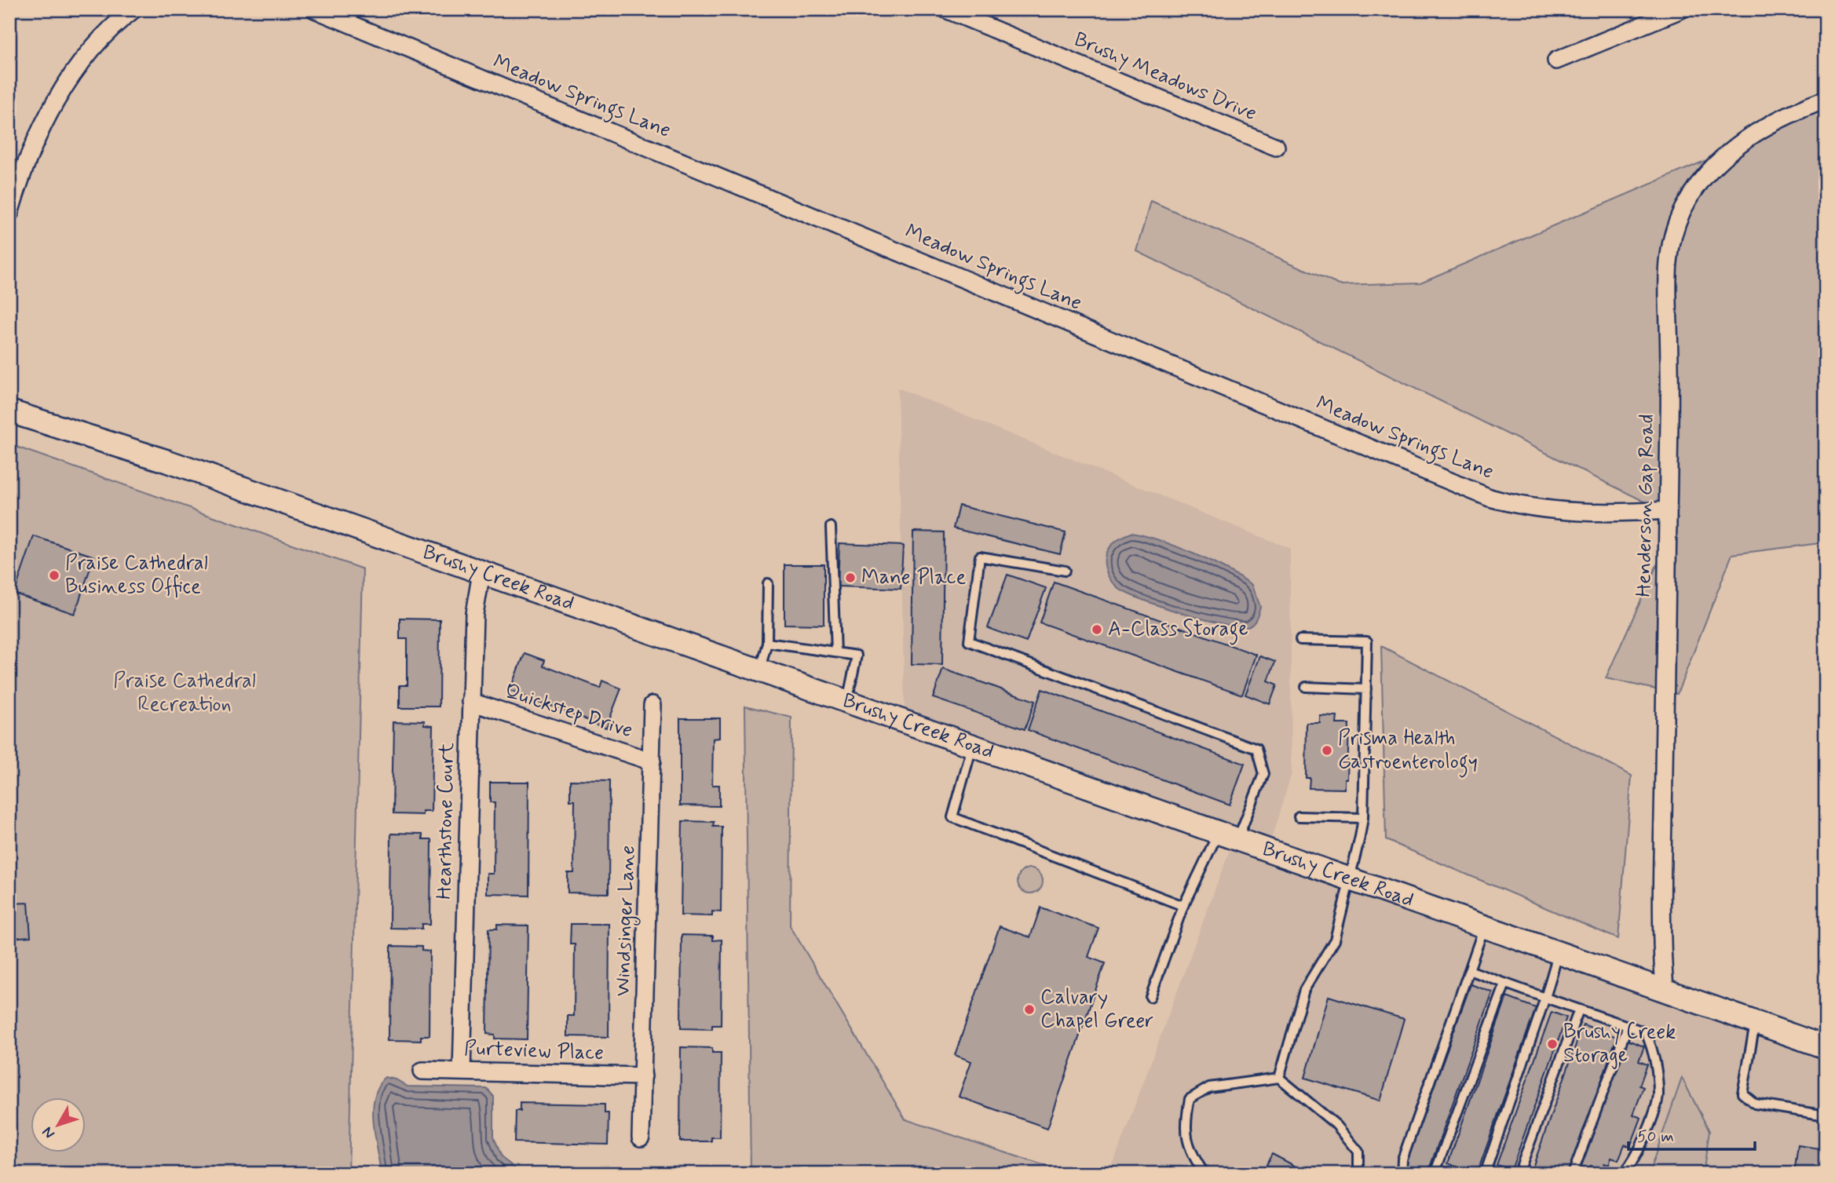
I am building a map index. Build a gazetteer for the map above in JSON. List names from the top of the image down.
{
  "streets": {
    "main road": ["Brushy Creek Road"],
    "street": [
      "Brushy Meadows Drive",
      "Meadow Springs Lane",
      "Henderson Gap Road",
      "Quickstep Drive",
      "Hearthstone Court",
      "Windsinger Lane",
      "Purteview Place"
    ]
  },
  "crossings": [
    ["Meadow Springs Lane", "Henderson Gap Road"],
    ["Henderson Gap Road", "Brushy Creek Road"],
    ["Brushy Creek Road", "Hearthstone Court"],
    ["Quickstep Drive", "Hearthstone Court"],
    ["Quickstep Drive", "Windsinger Lane"],
    ["Hearthstone Court", "Purteview Place"],
    ["Windsinger Lane", "Purteview Place"]
  ],
  "parks": ["Praise Cathedral Recreation"],
  "places": [
    "Praise Cathedral Business Office",
    "Mane Place",
    "A-Class Storage",
    "Prisma Health Gastroenterology",
    "Calvary Chapel Greer",
    "Brushy Creek Storage"
  ],
  "scale_bar": "50 m",
  "north": "bottom left"
}
